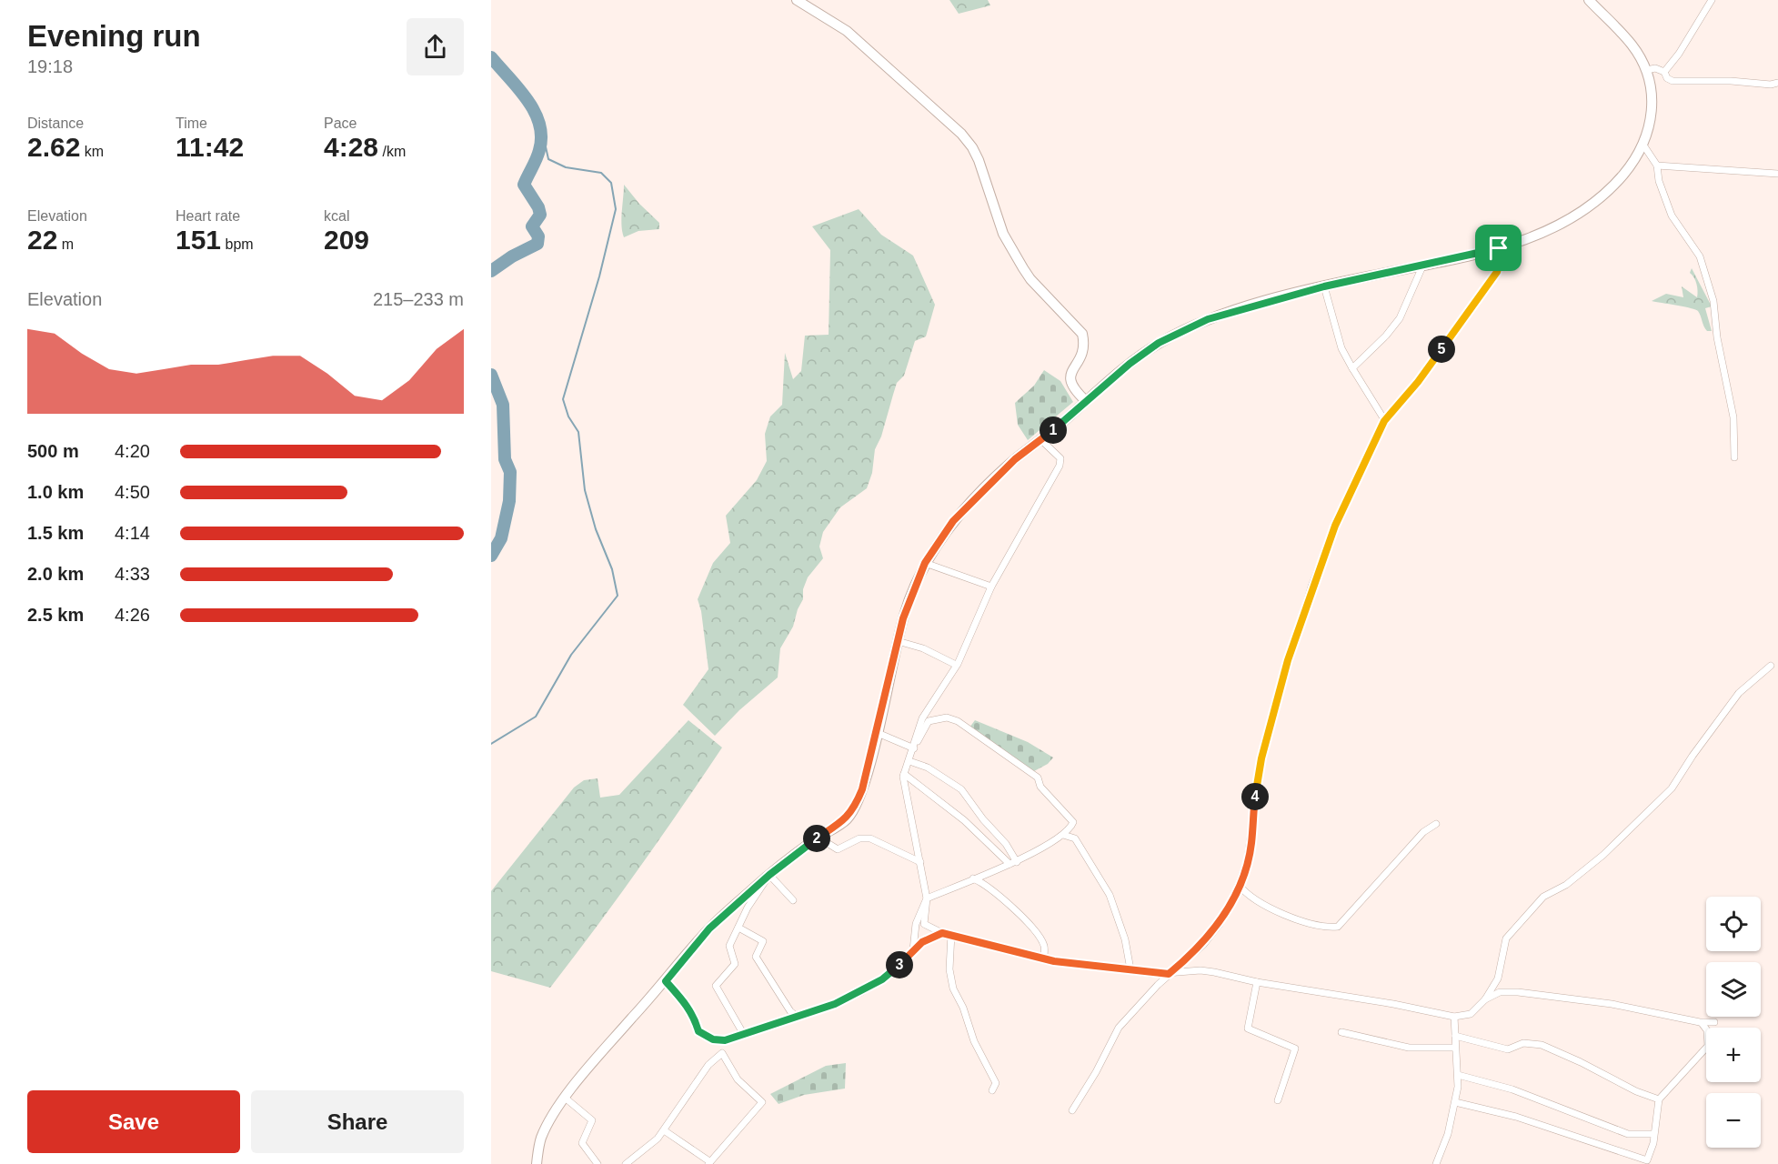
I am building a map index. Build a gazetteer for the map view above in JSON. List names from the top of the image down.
{
  "page": {
    "heading": ["Evening run", "19:18"],
    "stats": [
      ["Distance", "2.62 km"],
      ["Time", "11:42"],
      ["Pace", "4:28 /km"],
      ["Elevation", "22 m"],
      ["Heart rate", "151 bpm"],
      ["kcal", "209"]
    ],
    "chart": ["Elevation", "215–233 m"],
    "pins": [
      "5",
      "1",
      "4",
      "2",
      "3"
    ],
    "list": [
      {
        "name": "500 m",
        "note": "4:20"
      },
      {
        "name": "1.0 km",
        "note": "4:50"
      },
      {
        "name": "1.5 km",
        "note": "4:14"
      },
      {
        "name": "2.0 km",
        "note": "4:33"
      },
      {
        "name": "2.5 km",
        "note": "4:26"
      }
    ],
    "map_buttons": ["+", "−"],
    "buttons": ["Save", "Share"]
  }
}
